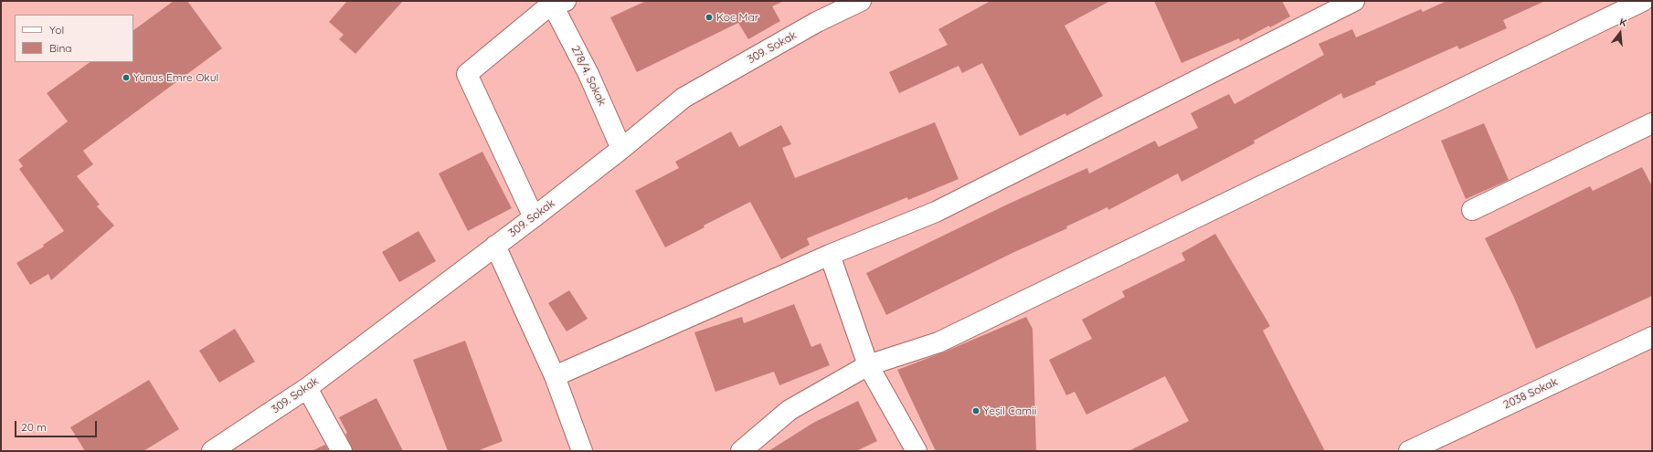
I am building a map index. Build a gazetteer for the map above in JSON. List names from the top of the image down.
{
  "streets": {
    "street": ["309. Sokak", "278/4. Sokak", "2038 Sokak"]
  },
  "crossings": [
    ["309. Sokak", "278/4. Sokak"]
  ],
  "places": ["Koc Mar", "Yunus Emre Okul", "Yeşil Camii"],
  "legend": ["Yol", "Bina"],
  "scale_bar": "20 m",
  "north": "top"
}
